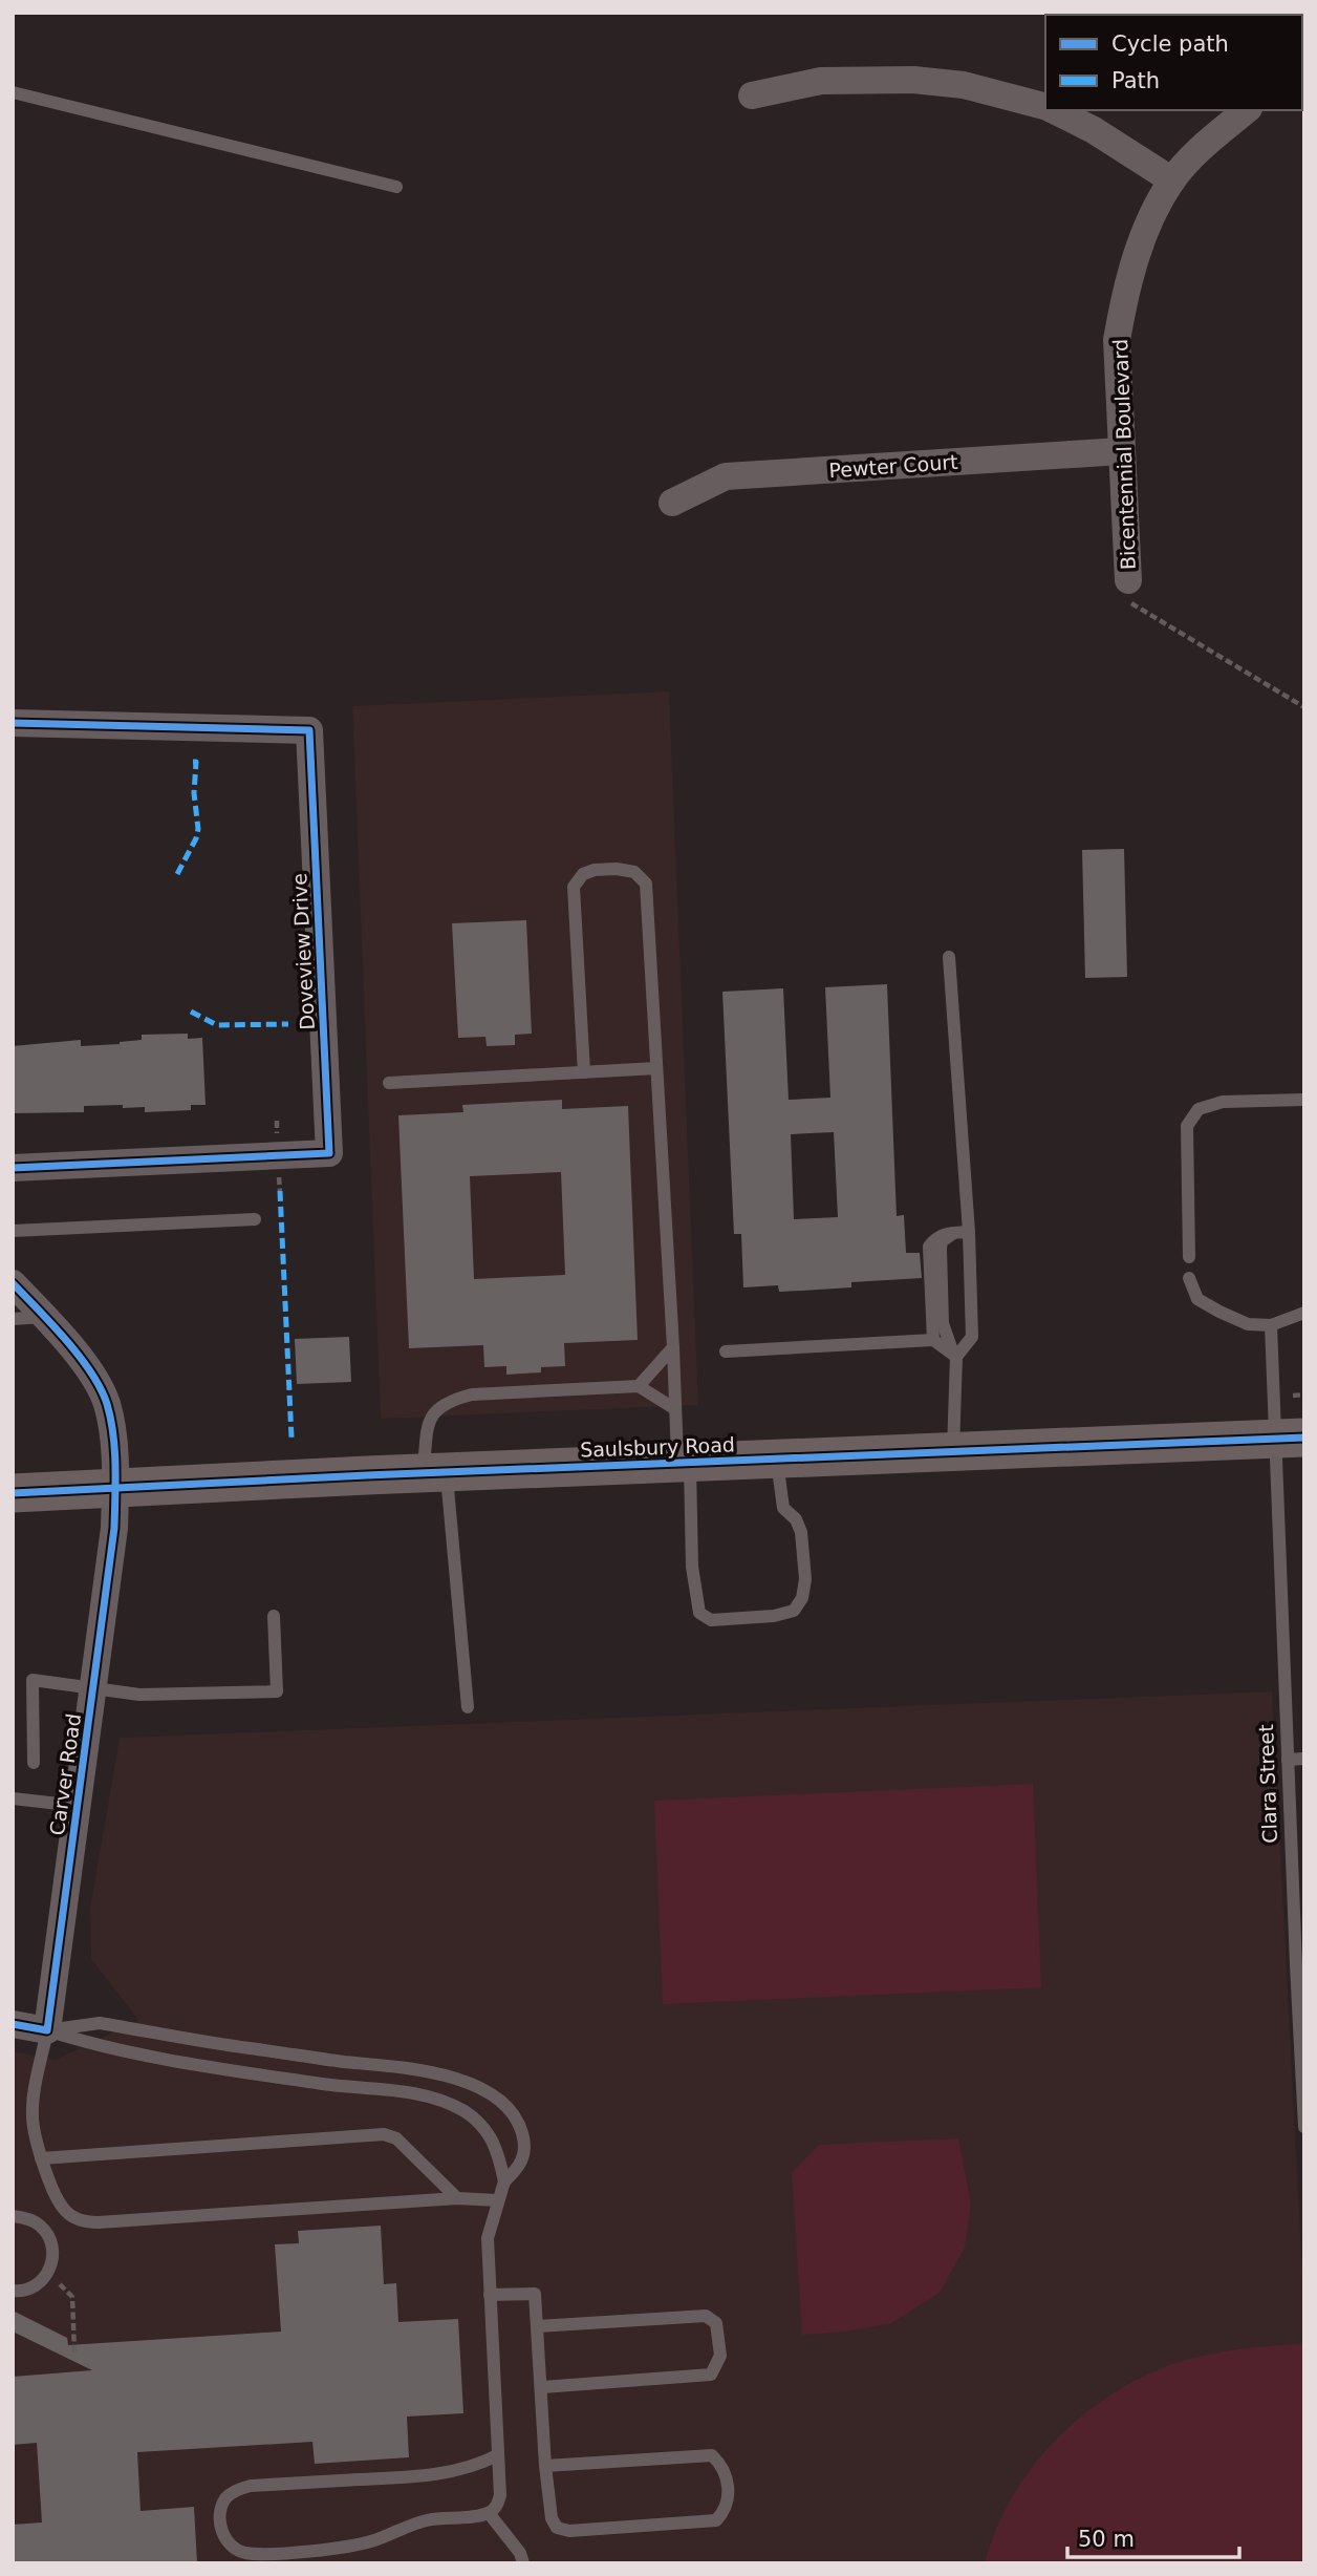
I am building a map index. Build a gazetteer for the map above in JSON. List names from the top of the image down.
{
  "streets": {
    "main road": ["Saulsbury Road"],
    "street": [
      "Bicentennial Boulevard",
      "Pewter Court",
      "Doveview Drive",
      "Carver Road"
    ],
    "lane": ["Clara Street"]
  },
  "crossings": [
    ["Bicentennial Boulevard", "Pewter Court"],
    ["Saulsbury Road", "Carver Road"],
    ["Saulsbury Road", "Clara Street"]
  ],
  "legend": ["Cycle path", "Path"],
  "scale_bar": "50 m"
}
